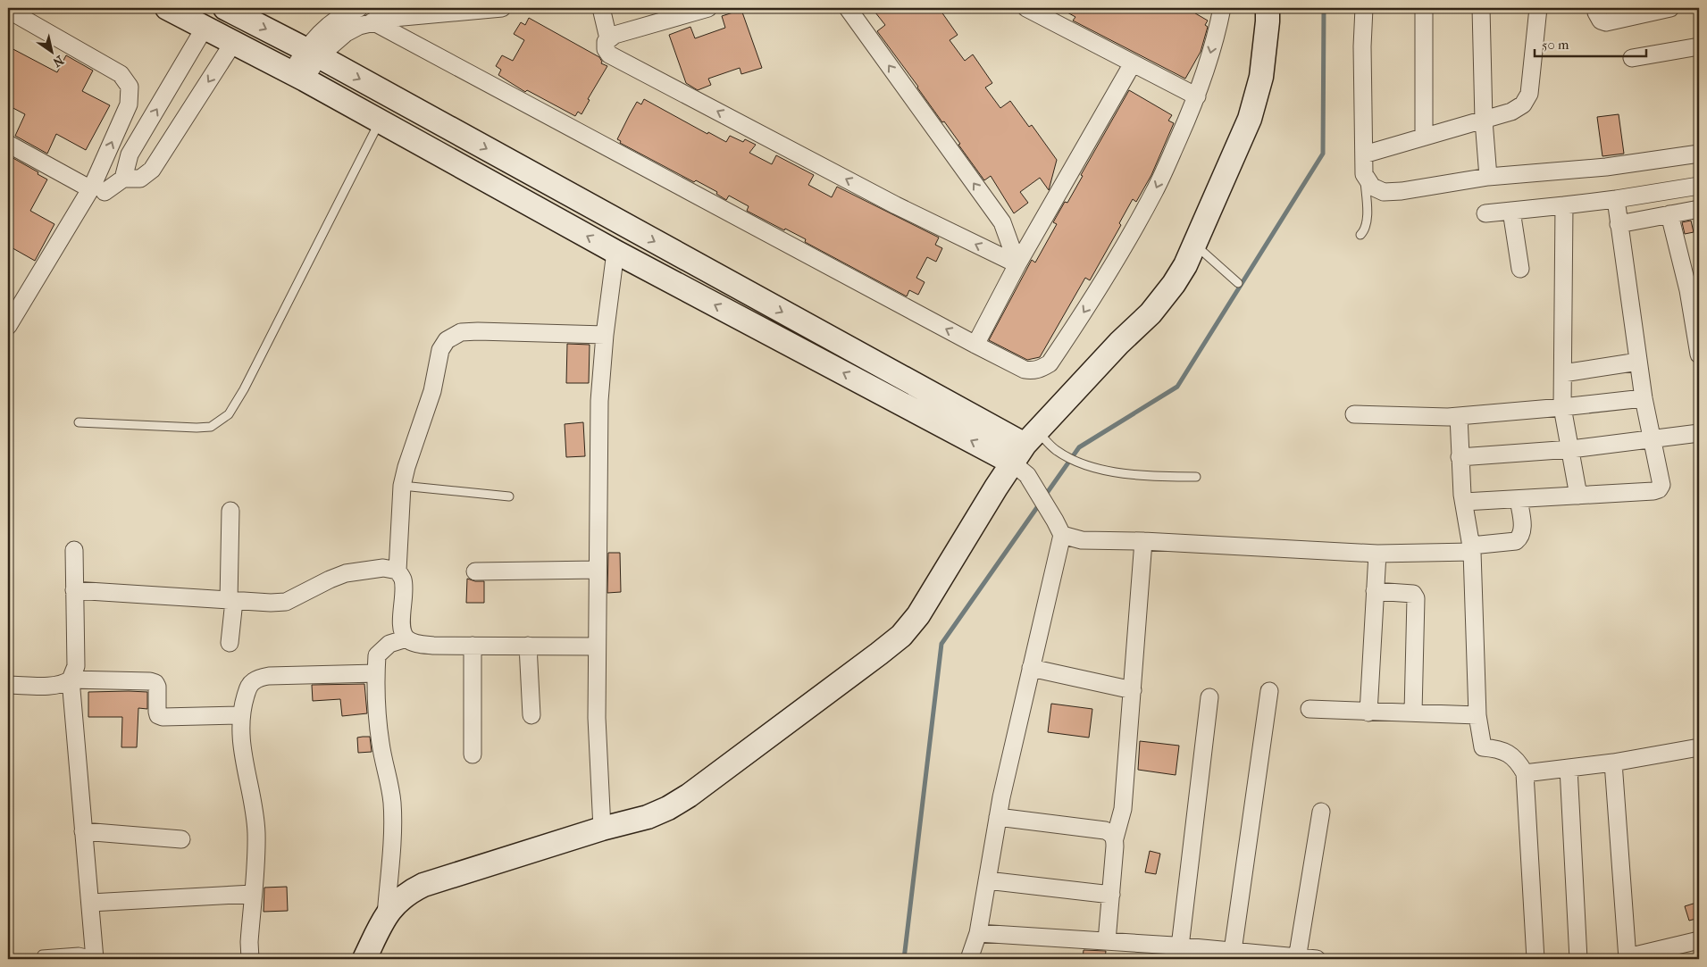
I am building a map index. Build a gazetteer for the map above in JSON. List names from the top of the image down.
{
  "scale_bar": "50 m",
  "north": "bottom right"
}
